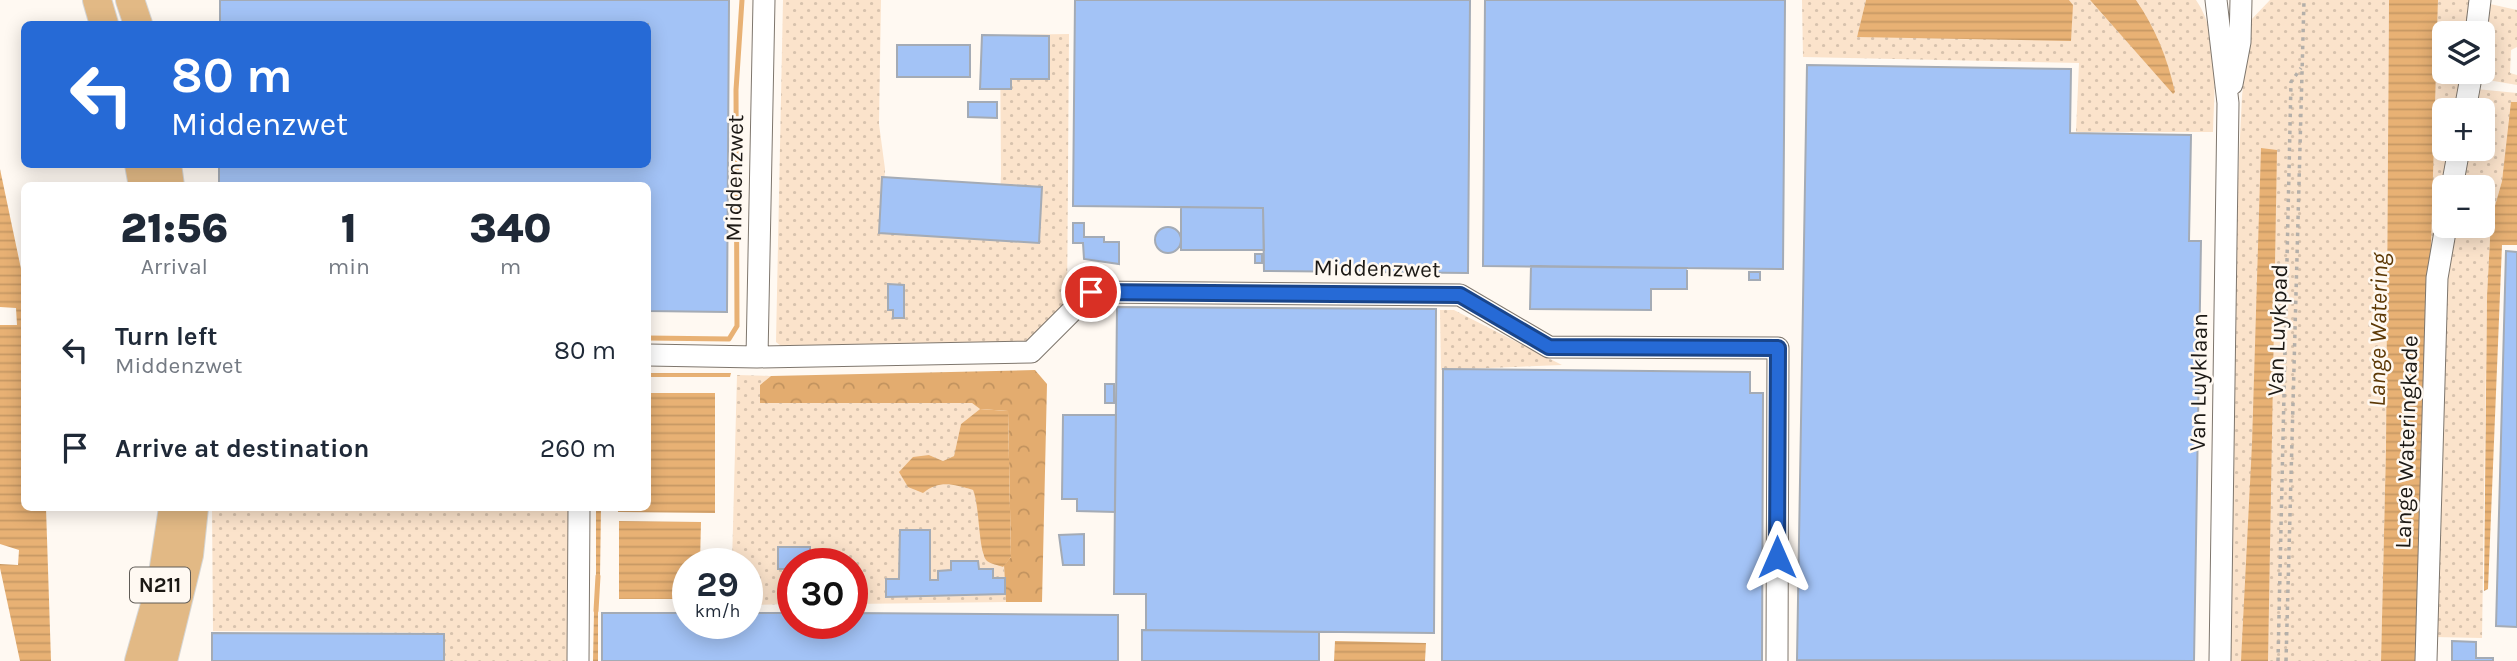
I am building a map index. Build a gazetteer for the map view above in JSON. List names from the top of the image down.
{
  "streets": {
    "main road": ["N211"],
    "street": ["Middenzwet", "Van Luyklaan", "Lange Wateringkade"],
    "path": ["Van Luykpad"]
  },
  "water": ["Lange Watering"],
  "page": {
    "map_buttons": ["+", "−"],
    "turn": ["80 m", "Middenzwet"],
    "eta": [
      "21:56",
      "Arrival",
      "1",
      "min",
      "340",
      "m"
    ],
    "list": [
      {
        "name": "Turn left",
        "note": "Middenzwet",
        "value": "80 m"
      },
      {
        "name": "Arrive at destination",
        "value": "260 m"
      }
    ],
    "speed": "29 km/h",
    "limit": "30"
  }
}
